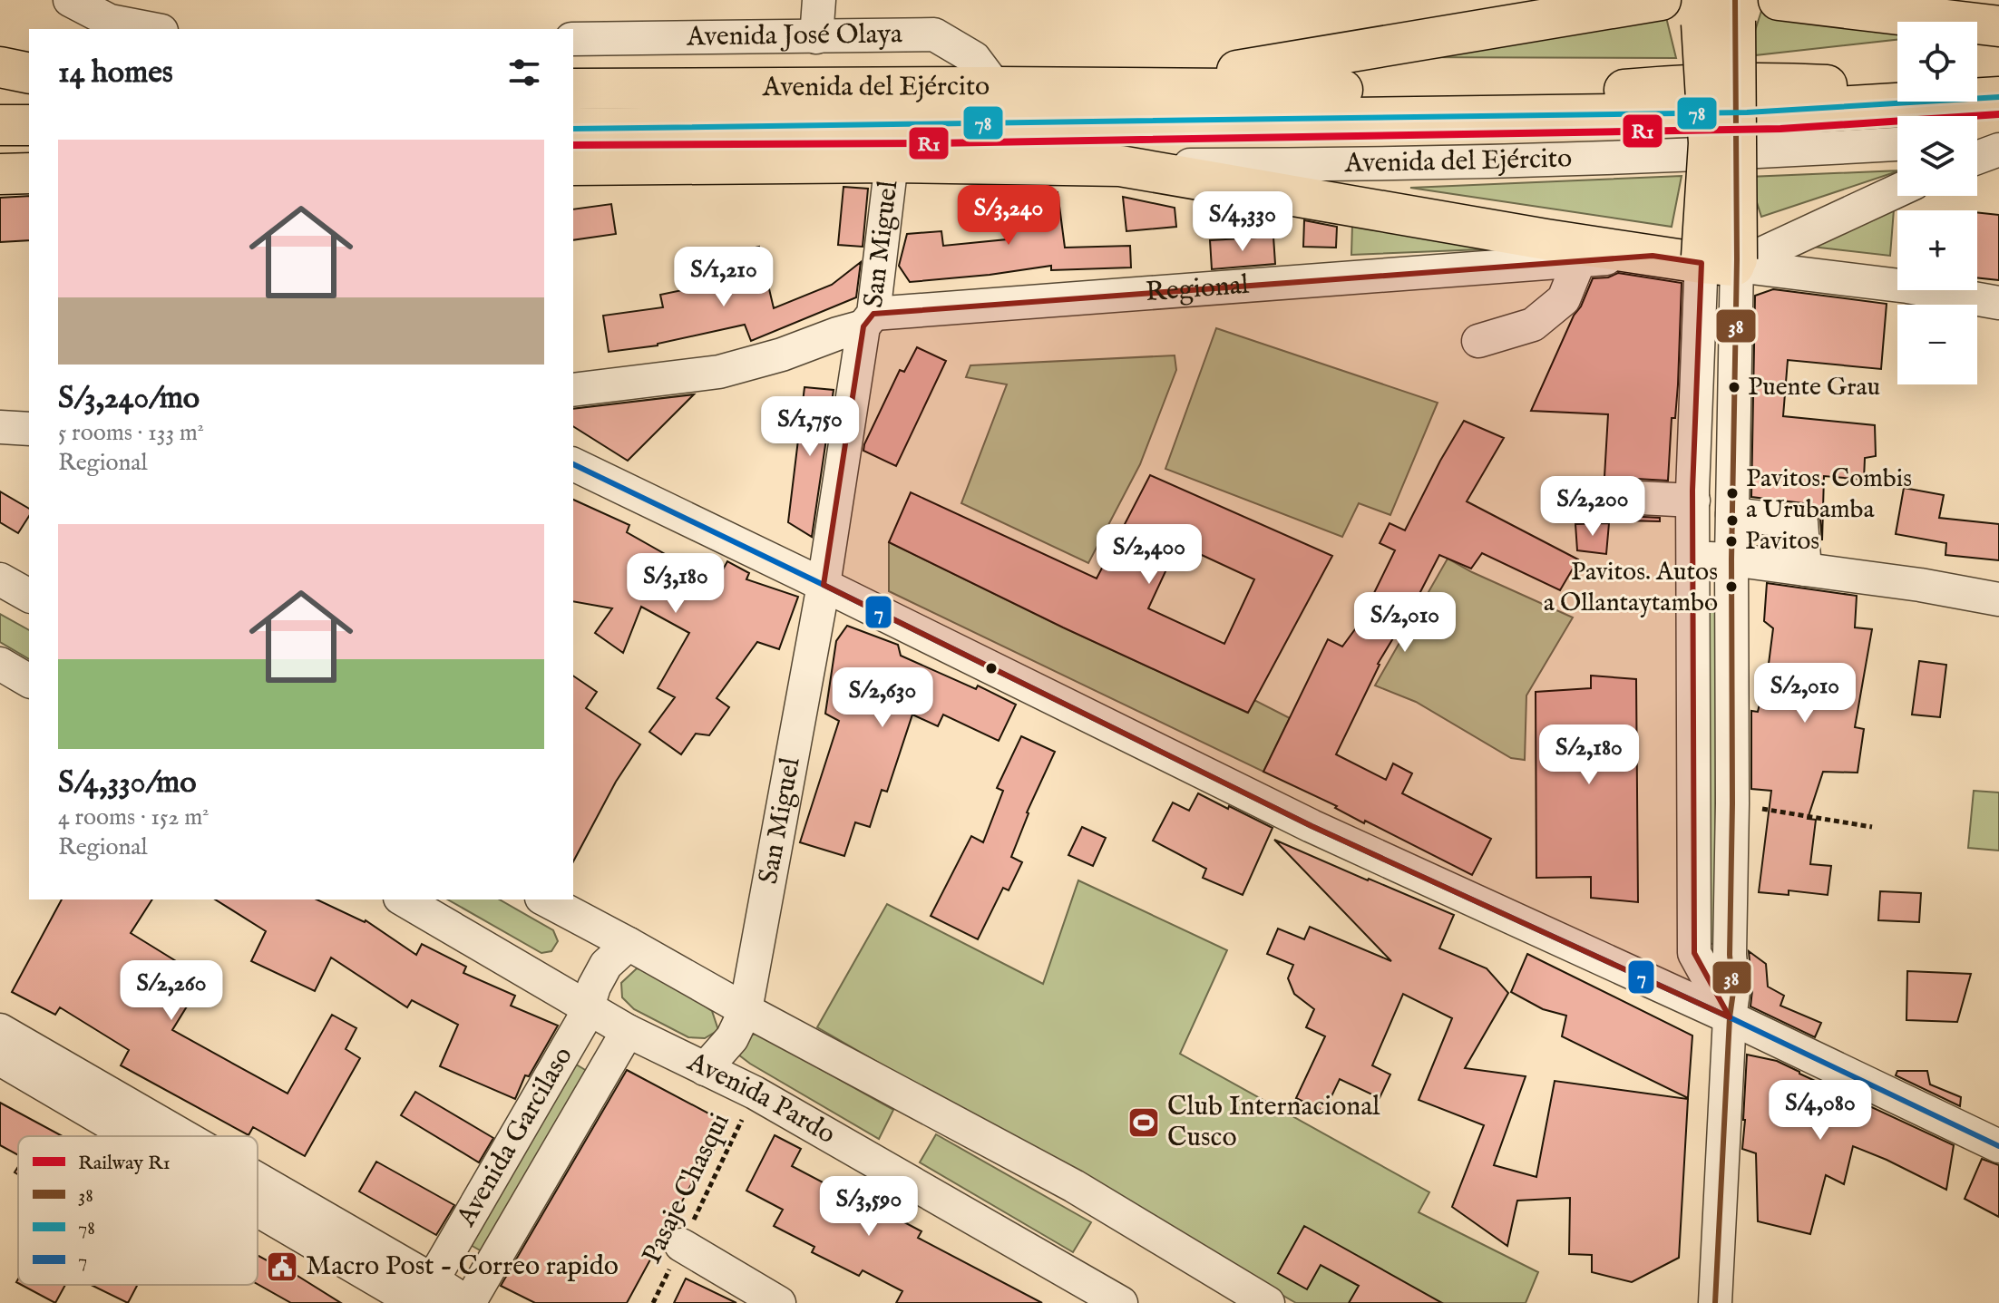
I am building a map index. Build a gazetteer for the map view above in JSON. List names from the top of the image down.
{
  "streets": {
    "main road": ["Avenida del Ejército"],
    "street": [
      "Avenida José Olaya",
      "San Miguel",
      "Regional",
      "Avenida Pardo",
      "Avenida Garcilaso"
    ],
    "path": ["Pasaje Chasqui"]
  },
  "crossings": [
    ["Avenida José Olaya", "Avenida del Ejército"],
    ["Avenida del Ejército", "San Miguel"],
    ["San Miguel", "Regional"],
    ["San Miguel", "Avenida Pardo"],
    ["Avenida Pardo", "Avenida Garcilaso"],
    ["Avenida Pardo", "Pasaje Chasqui"]
  ],
  "places": {
    "other": [
      "Puente Grau",
      "Pavitos. Combis a Urubamba",
      "Pavitos",
      "Pavitos. Autos a Ollantaytambo"
    ],
    "sports": ["Club Internacional Cusco"],
    "public building": ["Macro Post - Correo rapido"]
  },
  "lines": [
    "transit line 38",
    "transit line 78",
    "rail line R1",
    "transit line 7"
  ],
  "legend": [
    "Railway R1",
    "38",
    "78",
    "7"
  ],
  "page": {
    "map_buttons": ["+", "−"],
    "heading": "14 homes",
    "list": [
      {
        "name": "S/3,240/mo",
        "note": "5 rooms · 133 m² · Regional"
      },
      {
        "name": "S/4,330/mo",
        "note": "4 rooms · 152 m² · Regional"
      }
    ],
    "price": [
      "S/3,240",
      "S/4,330",
      "S/1,210",
      "S/1,750",
      "S/2,200",
      "S/2,400",
      "S/3,180",
      "S/2,010",
      "S/2,010",
      "S/2,630",
      "S/2,180",
      "S/2,260",
      "S/4,080",
      "S/3,590"
    ]
  }
}
